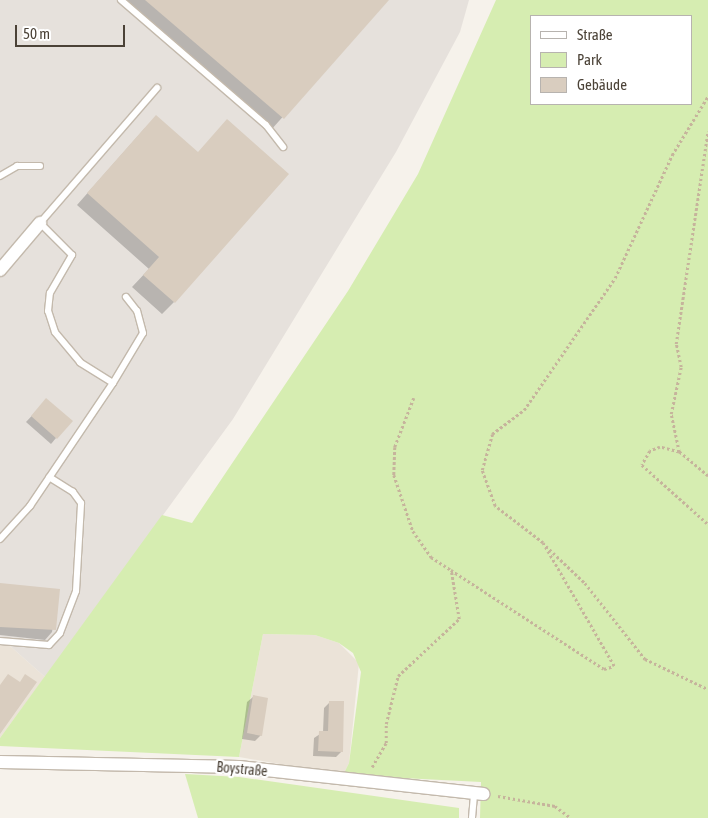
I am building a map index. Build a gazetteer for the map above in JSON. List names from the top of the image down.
{
  "streets": {
    "street": ["Boystraße"]
  },
  "legend": ["Straße", "Park", "Gebäude"],
  "scale_bar": "50 m"
}
